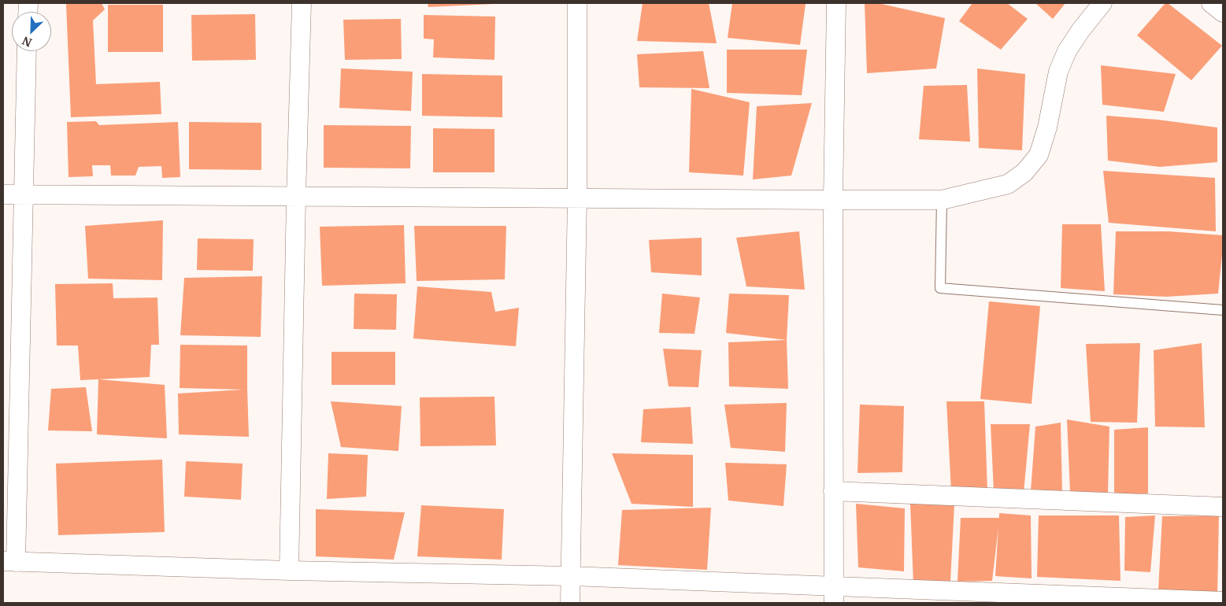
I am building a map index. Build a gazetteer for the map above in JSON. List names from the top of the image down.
{
  "north": "bottom left"
}
